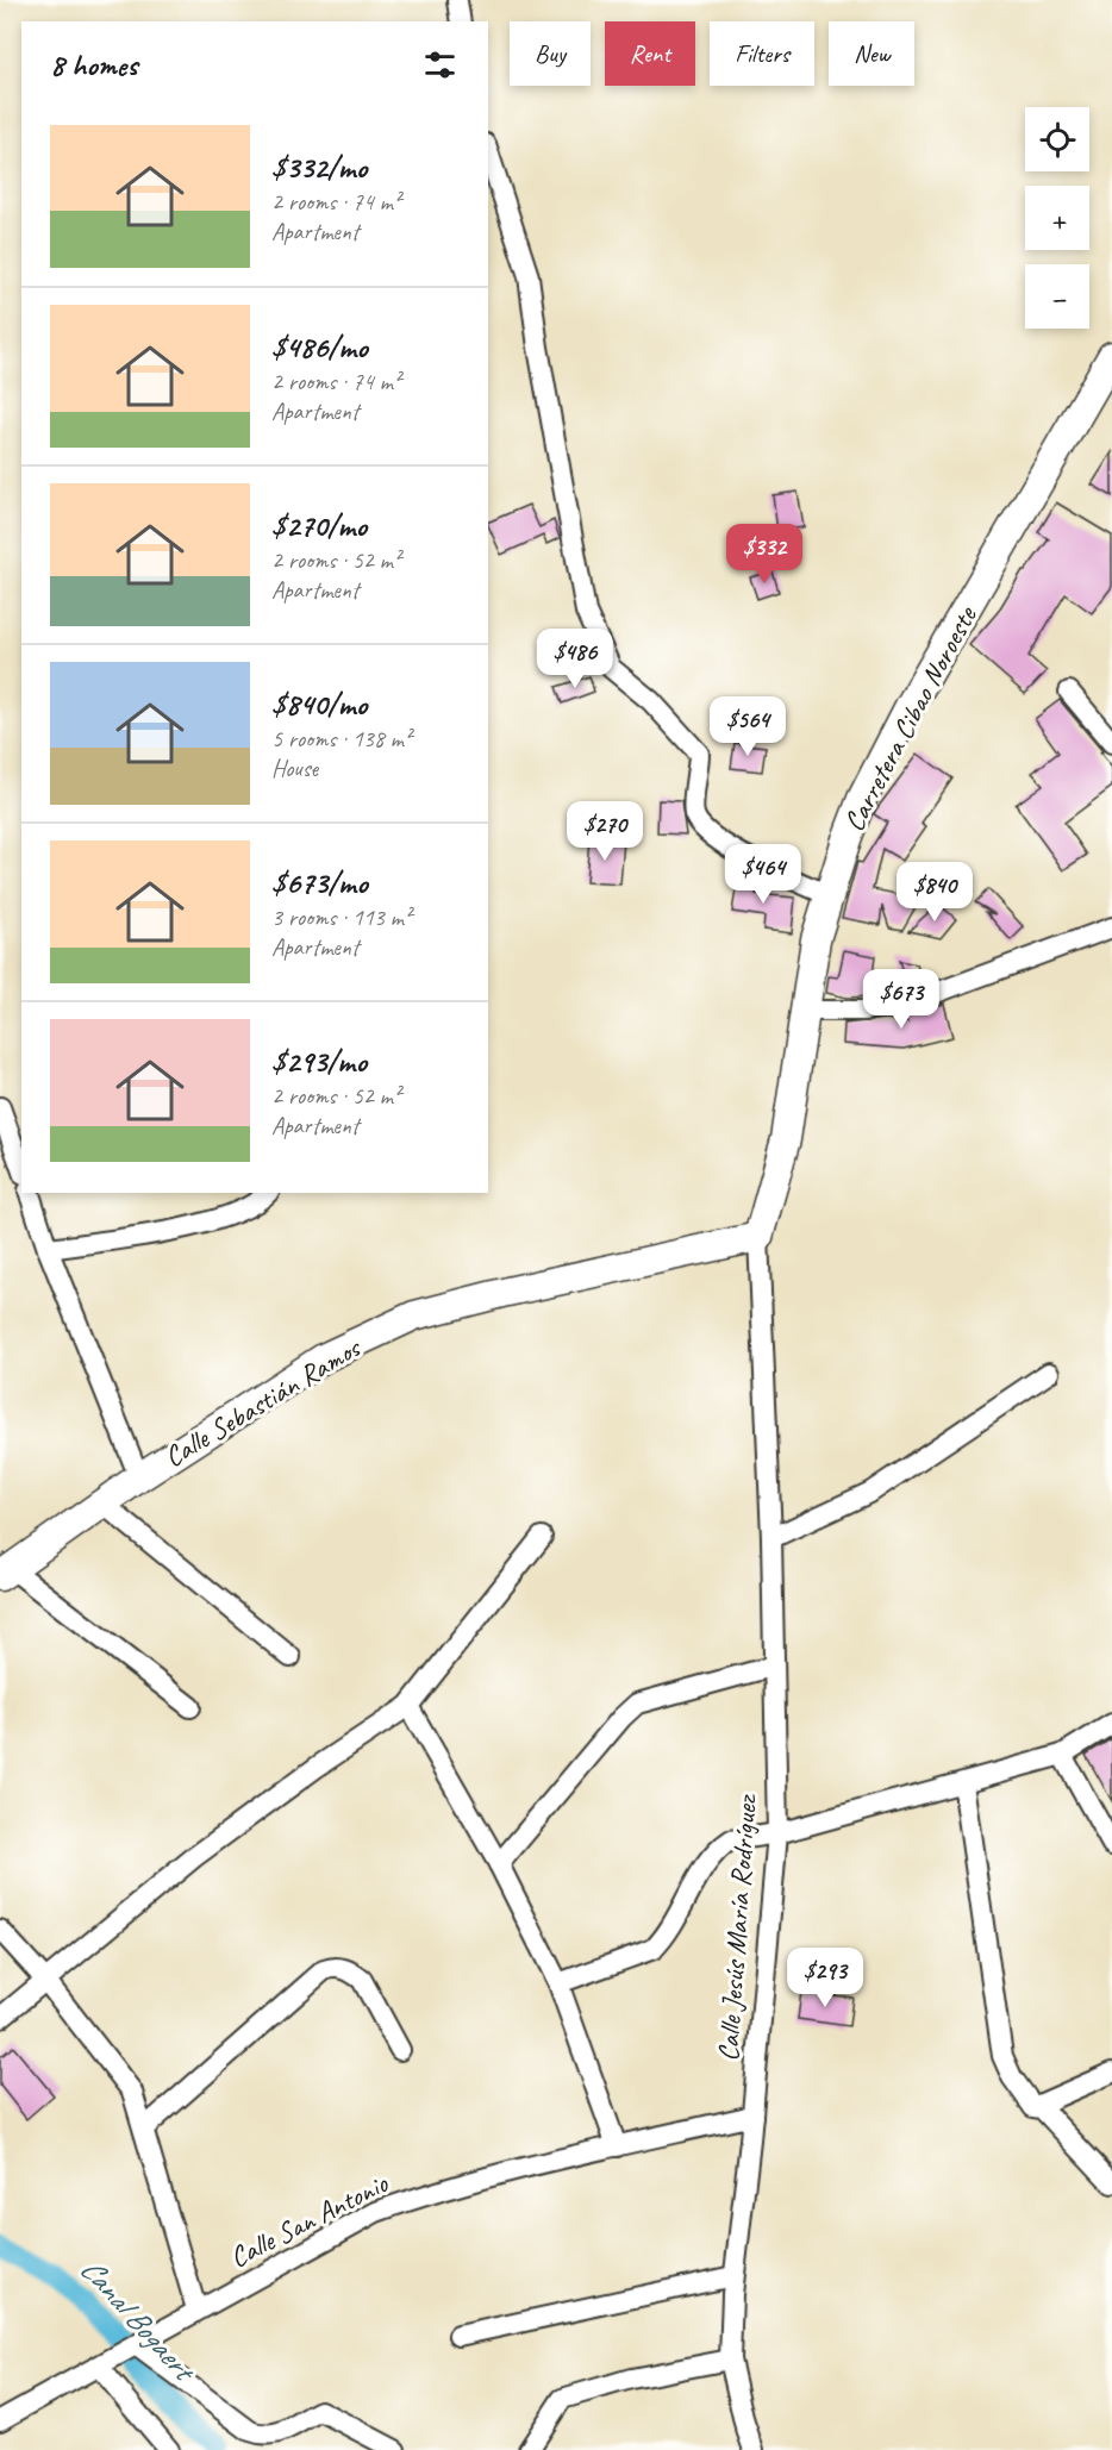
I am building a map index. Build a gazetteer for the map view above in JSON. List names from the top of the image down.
{
  "streets": {
    "main road": ["Carretera Cibao Noroeste", "Calle Sebastián Ramos"],
    "street": ["Calle Jesús María Rodríguez", "Calle San Antonio"]
  },
  "crossings": [
    ["Carretera Cibao Noroeste", "Calle Sebastián Ramos"],
    ["Carretera Cibao Noroeste", "Calle Jesús María Rodríguez"],
    ["Calle Sebastián Ramos", "Calle Jesús María Rodríguez"],
    ["Calle Jesús María Rodríguez", "Calle San Antonio"]
  ],
  "water": ["Canal Bogaert"],
  "page": {
    "chip": [
      "Buy",
      "Rent",
      "Filters",
      "New"
    ],
    "heading": "8 homes",
    "map_buttons": ["+", "−"],
    "list": [
      {
        "name": "$332/mo",
        "note": "2 rooms · 74 m² · Apartment"
      },
      {
        "name": "$486/mo",
        "note": "2 rooms · 74 m² · Apartment"
      },
      {
        "name": "$270/mo",
        "note": "2 rooms · 52 m² · Apartment"
      },
      {
        "name": "$840/mo",
        "note": "5 rooms · 138 m² · House"
      },
      {
        "name": "$673/mo",
        "note": "3 rooms · 113 m² · Apartment"
      },
      {
        "name": "$293/mo",
        "note": "2 rooms · 52 m² · Apartment"
      }
    ],
    "price": [
      "$332",
      "$486",
      "$564",
      "$270",
      "$464",
      "$840",
      "$673",
      "$293"
    ]
  }
}
